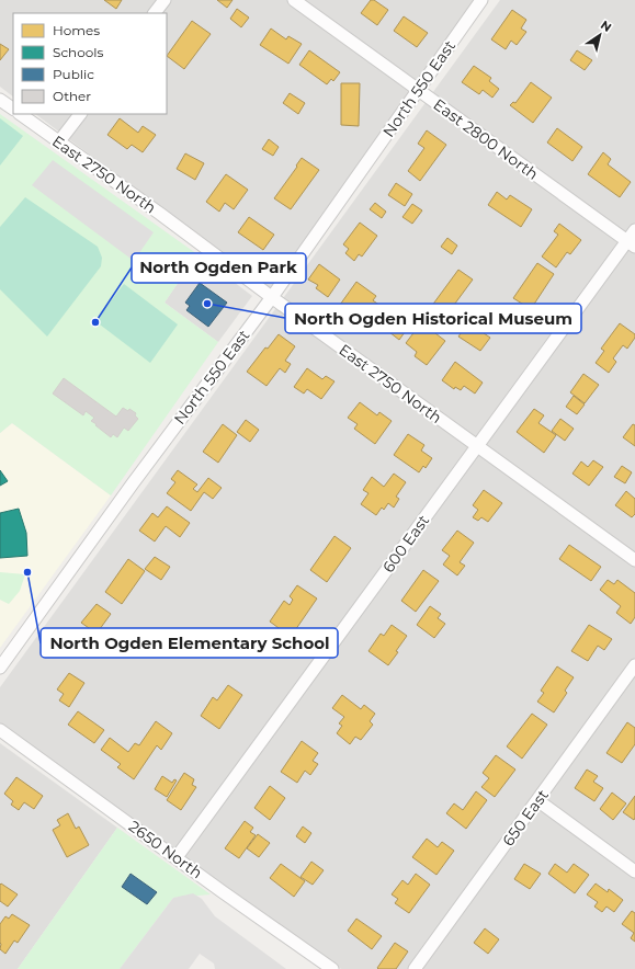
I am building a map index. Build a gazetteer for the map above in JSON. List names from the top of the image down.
{
  "streets": {
    "street": [
      "North 550 East",
      "East 2800 North",
      "East 2750 North",
      "600 East",
      "650 East",
      "2650 North"
    ]
  },
  "crossings": [
    ["North 550 East", "East 2800 North"],
    ["North 550 East", "East 2750 North"],
    ["East 2800 North", "600 East"],
    ["East 2750 North", "600 East"],
    ["600 East", "2650 North"]
  ],
  "places": ["North Ogden Historical Museum", "North Ogden Park", "North Ogden Elementary School"],
  "legend": [
    "Homes",
    "Schools",
    "Public",
    "Other"
  ],
  "north": "top right"
}
